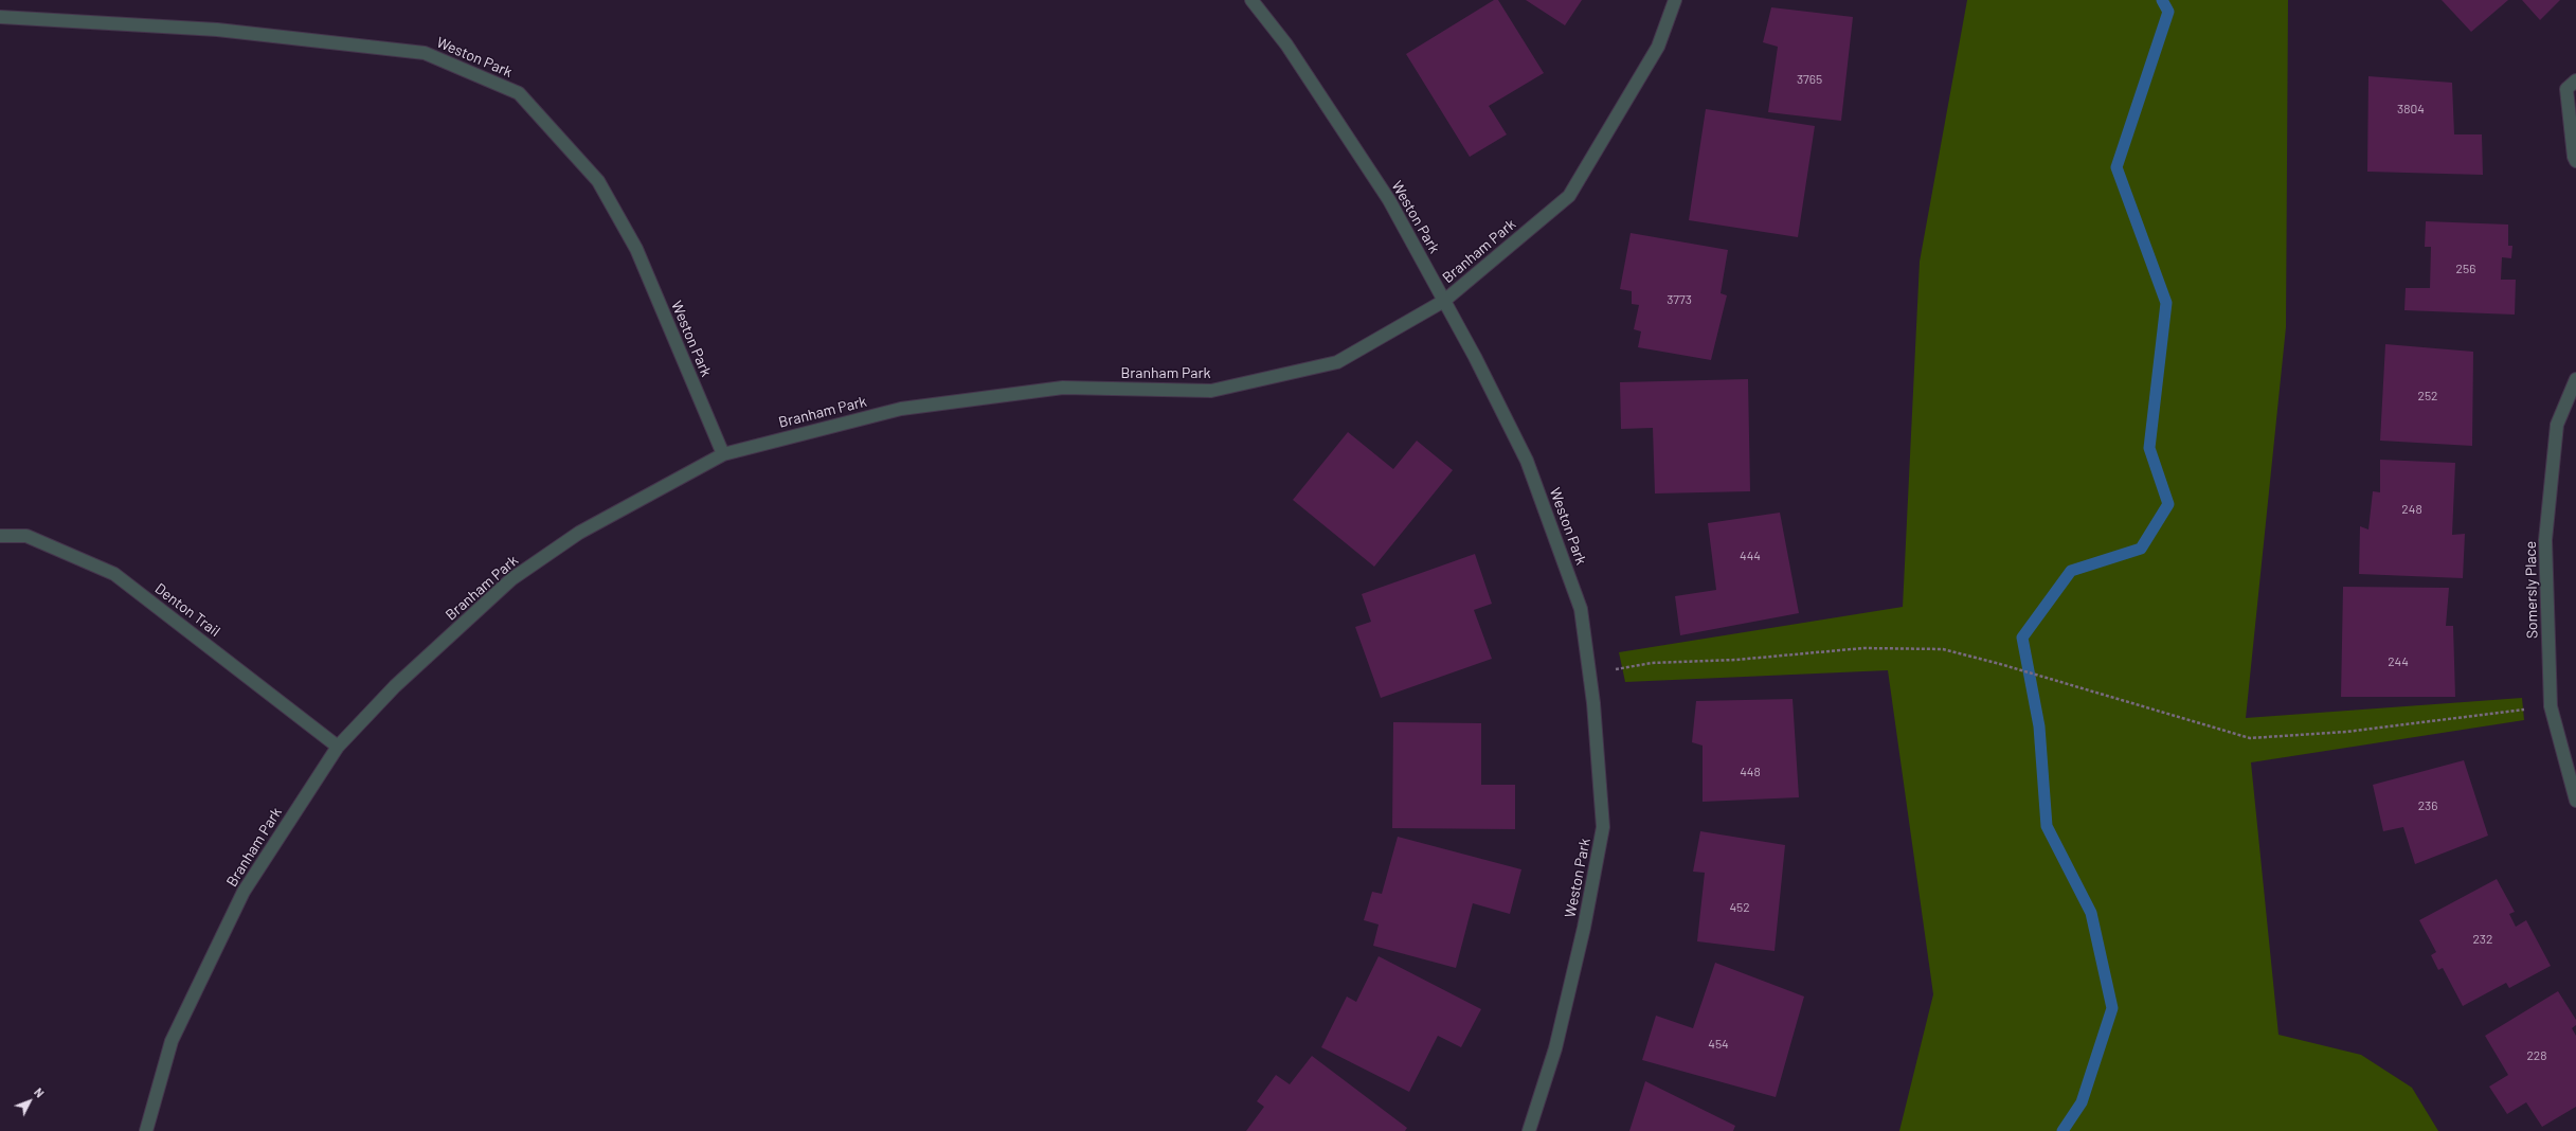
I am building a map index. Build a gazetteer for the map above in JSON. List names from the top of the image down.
{
  "streets": {
    "street": [
      "Weston Park",
      "Branham Park",
      "Somersly Place",
      "Denton Trail"
    ]
  },
  "crossings": [
    ["Weston Park", "Branham Park"],
    ["Branham Park", "Denton Trail"]
  ],
  "house_numbers": [
    "3765",
    "3804",
    "256",
    "3773",
    "252",
    "248",
    "444",
    "244",
    "448",
    "236",
    "452",
    "232",
    "454",
    "228"
  ],
  "north": "top right"
}
